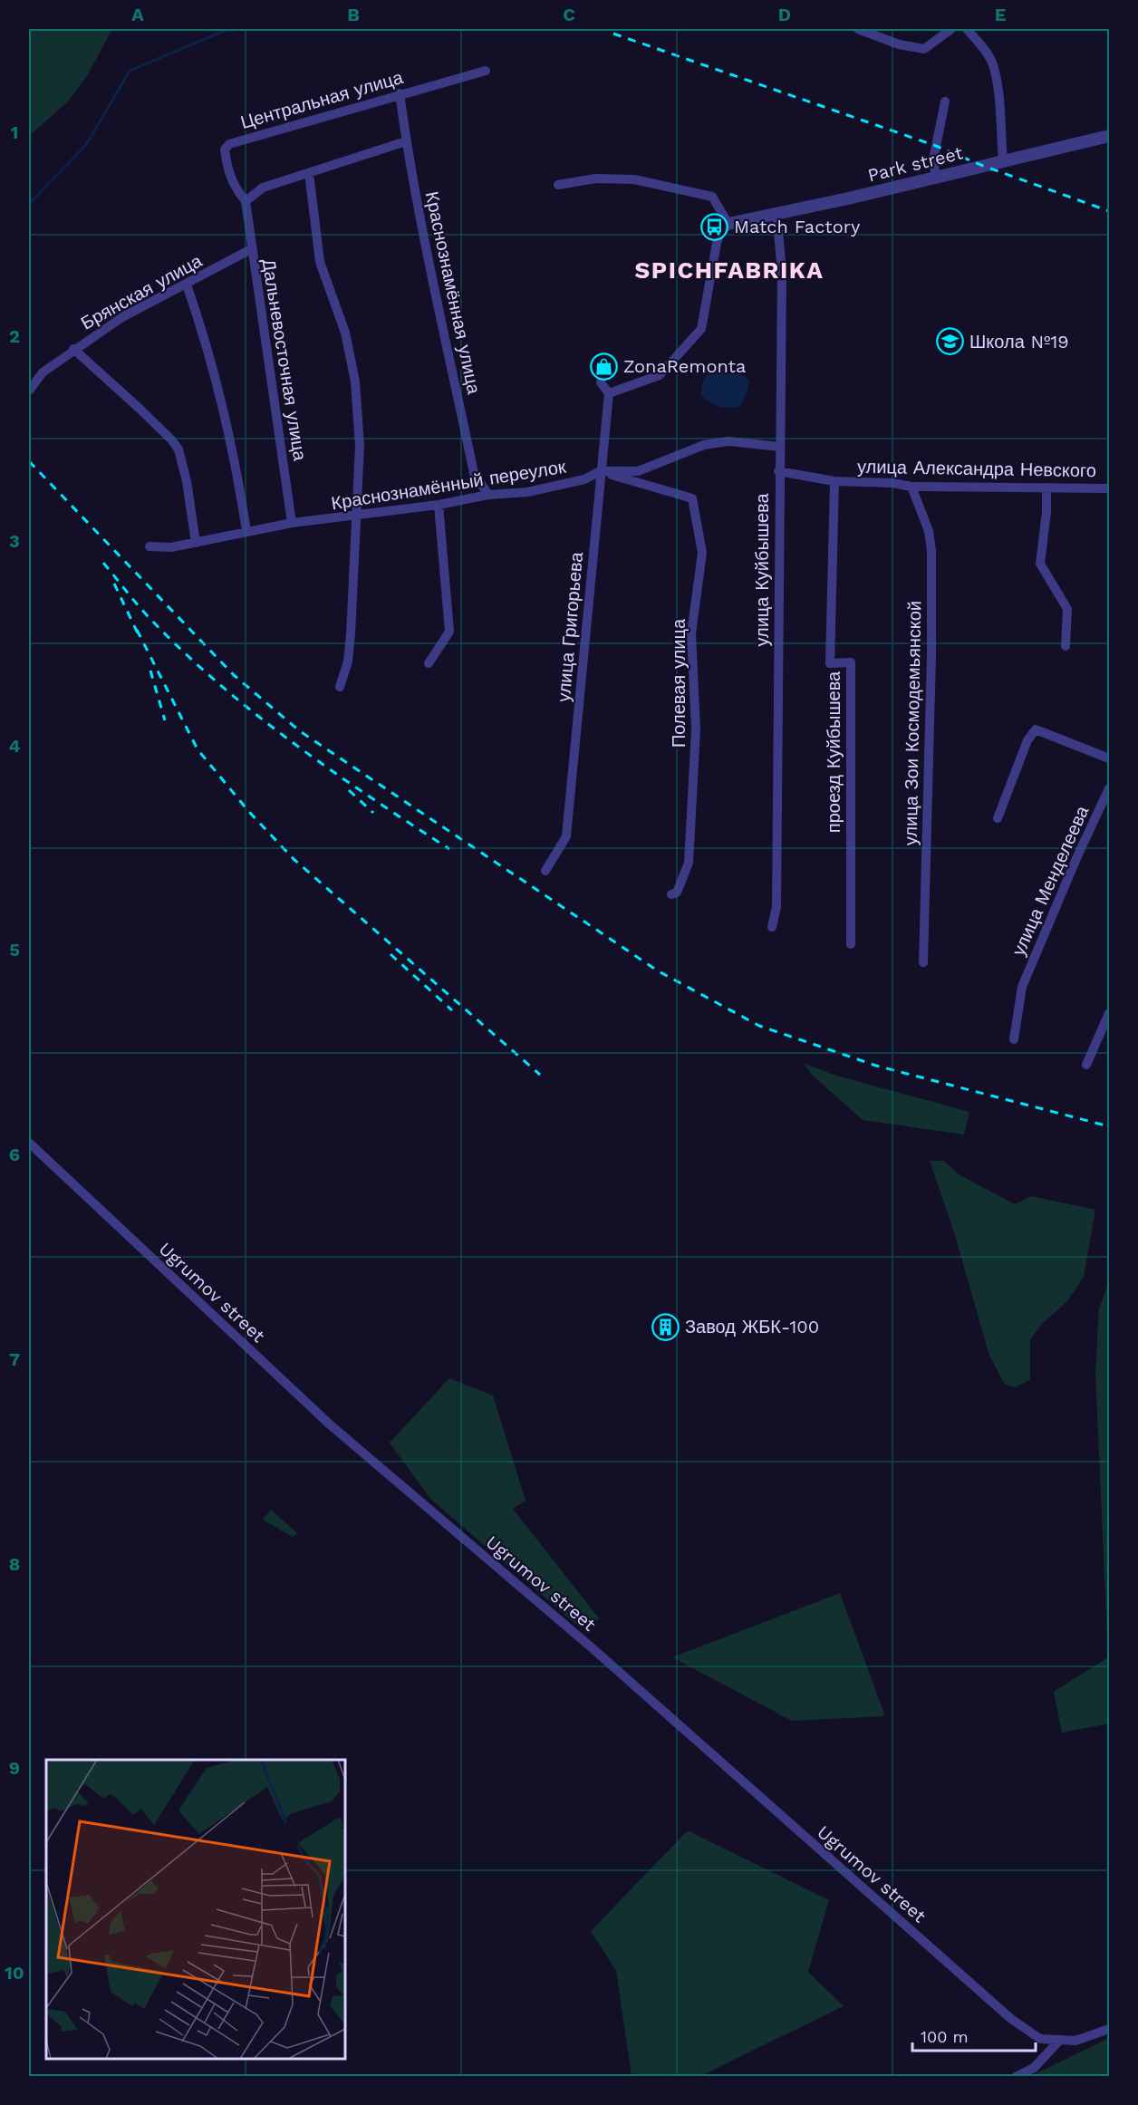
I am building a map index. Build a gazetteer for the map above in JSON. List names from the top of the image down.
{
  "streets": {
    "street": [
      "Центральная улица",
      "Park street",
      "Брянская улица",
      "Краснознамённая улица",
      "Дальневосточная улица",
      "улица Александра Невского",
      "Краснознамённый переулок",
      "улица Куйбышева",
      "улица Григорьева",
      "Полевая улица",
      "улица Зои Космодемьянской",
      "проезд Куйбышева",
      "улица Менделеева",
      "Ugrumov street"
    ]
  },
  "crossings": [
    ["Центральная улица", "Краснознамённая улица"],
    ["Центральная улица", "Дальневосточная улица"],
    ["Park street", "улица Куйбышева"],
    ["Брянская улица", "Дальневосточная улица"],
    ["Краснознамённая улица", "Краснознамённый переулок"],
    ["Дальневосточная улица", "Краснознамённый переулок"],
    ["улица Александра Невского", "улица Куйбышева"],
    ["улица Александра Невского", "улица Зои Космодемьянской"],
    ["улица Александра Невского", "проезд Куйбышева"],
    ["Краснознамённый переулок", "улица Куйбышева"],
    ["Краснознамённый переулок", "улица Григорьева"],
    ["Краснознамённый переулок", "Полевая улица"],
    ["улица Григорьева", "Полевая улица"]
  ],
  "districts": ["SPICHFABRIKA"],
  "places": {
    "bus stop": ["Match Factory"],
    "school or university": ["Школа №19"],
    "shop": ["ZonaRemonta"],
    "building": ["Завод ЖБК-100"]
  },
  "scale_bar": "100 m",
  "grid": {
    "columns": [
      "A",
      "B",
      "C",
      "D",
      "E"
    ],
    "rows": [
      "1",
      "2",
      "3",
      "4",
      "5",
      "6",
      "7",
      "8",
      "9",
      "10"
    ]
  }
}
